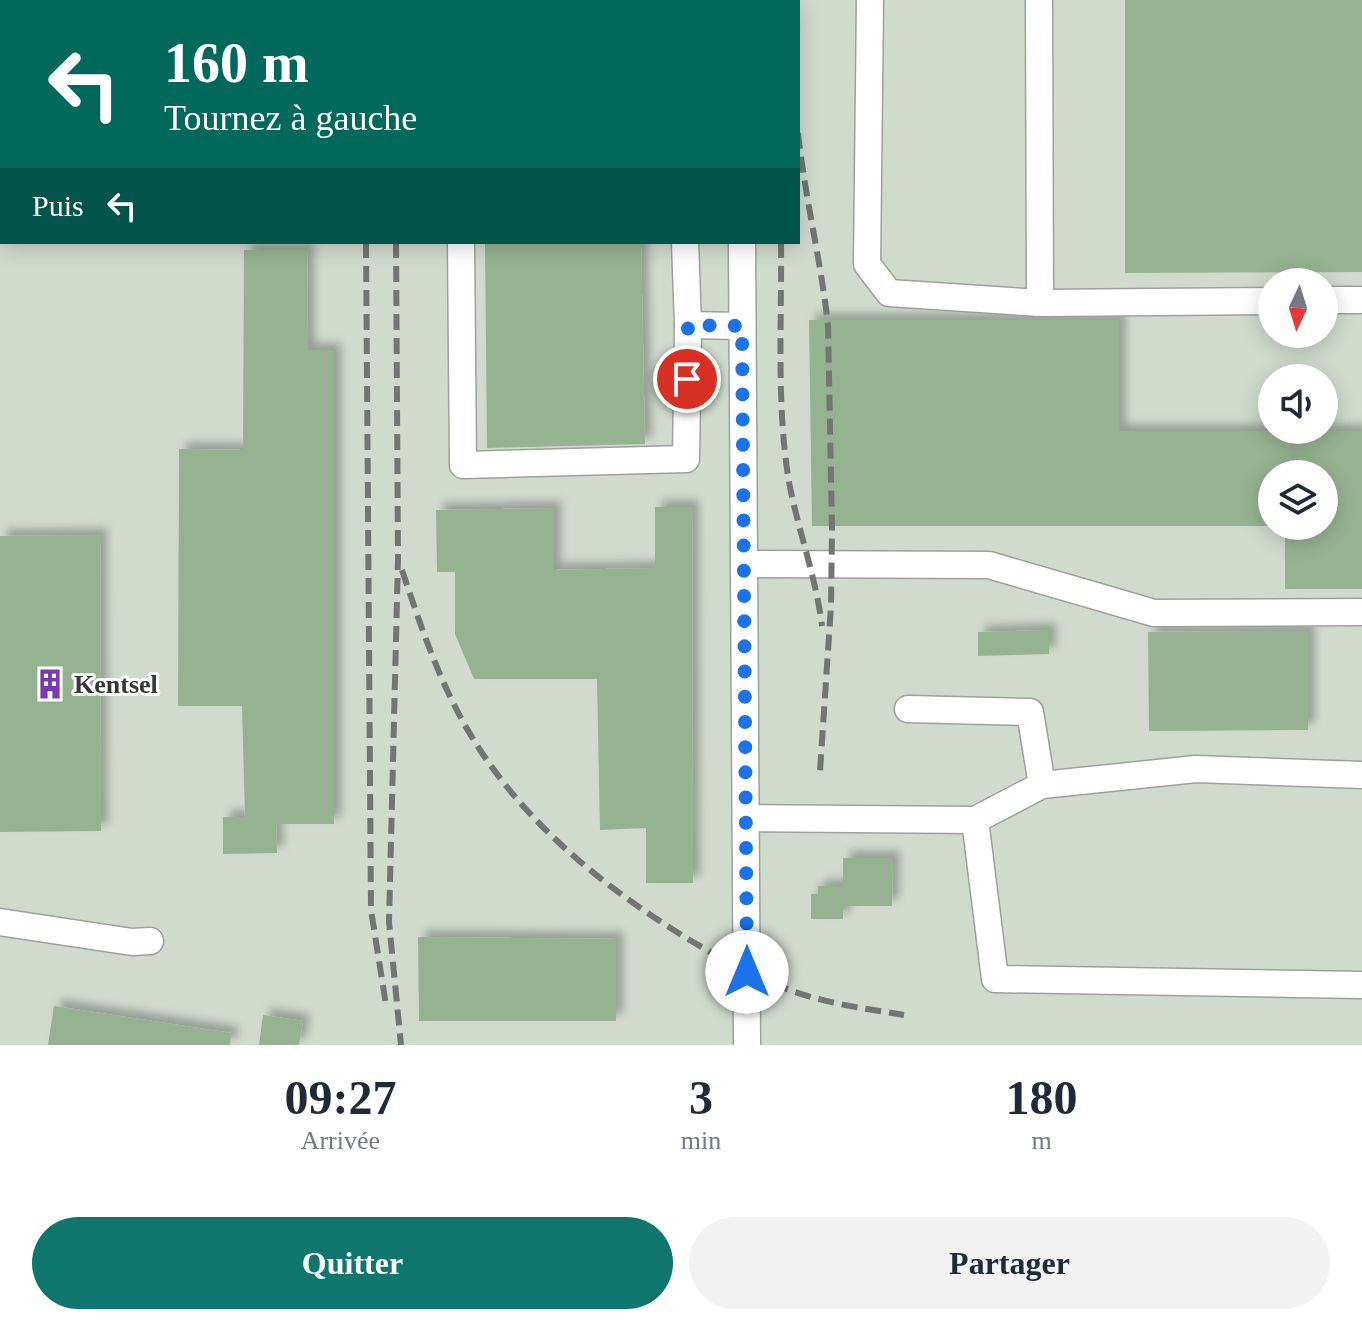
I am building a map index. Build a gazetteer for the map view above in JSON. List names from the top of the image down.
{
  "places": {
    "building": ["Kentsel"]
  },
  "north": "bottom",
  "page": {
    "turn": ["160 m", "Tournez à gauche"],
    "then": "Puis",
    "eta": [
      "09:27",
      "Arrivée",
      "3",
      "min",
      "180",
      "m"
    ],
    "buttons": ["Quitter", "Partager"]
  }
}
